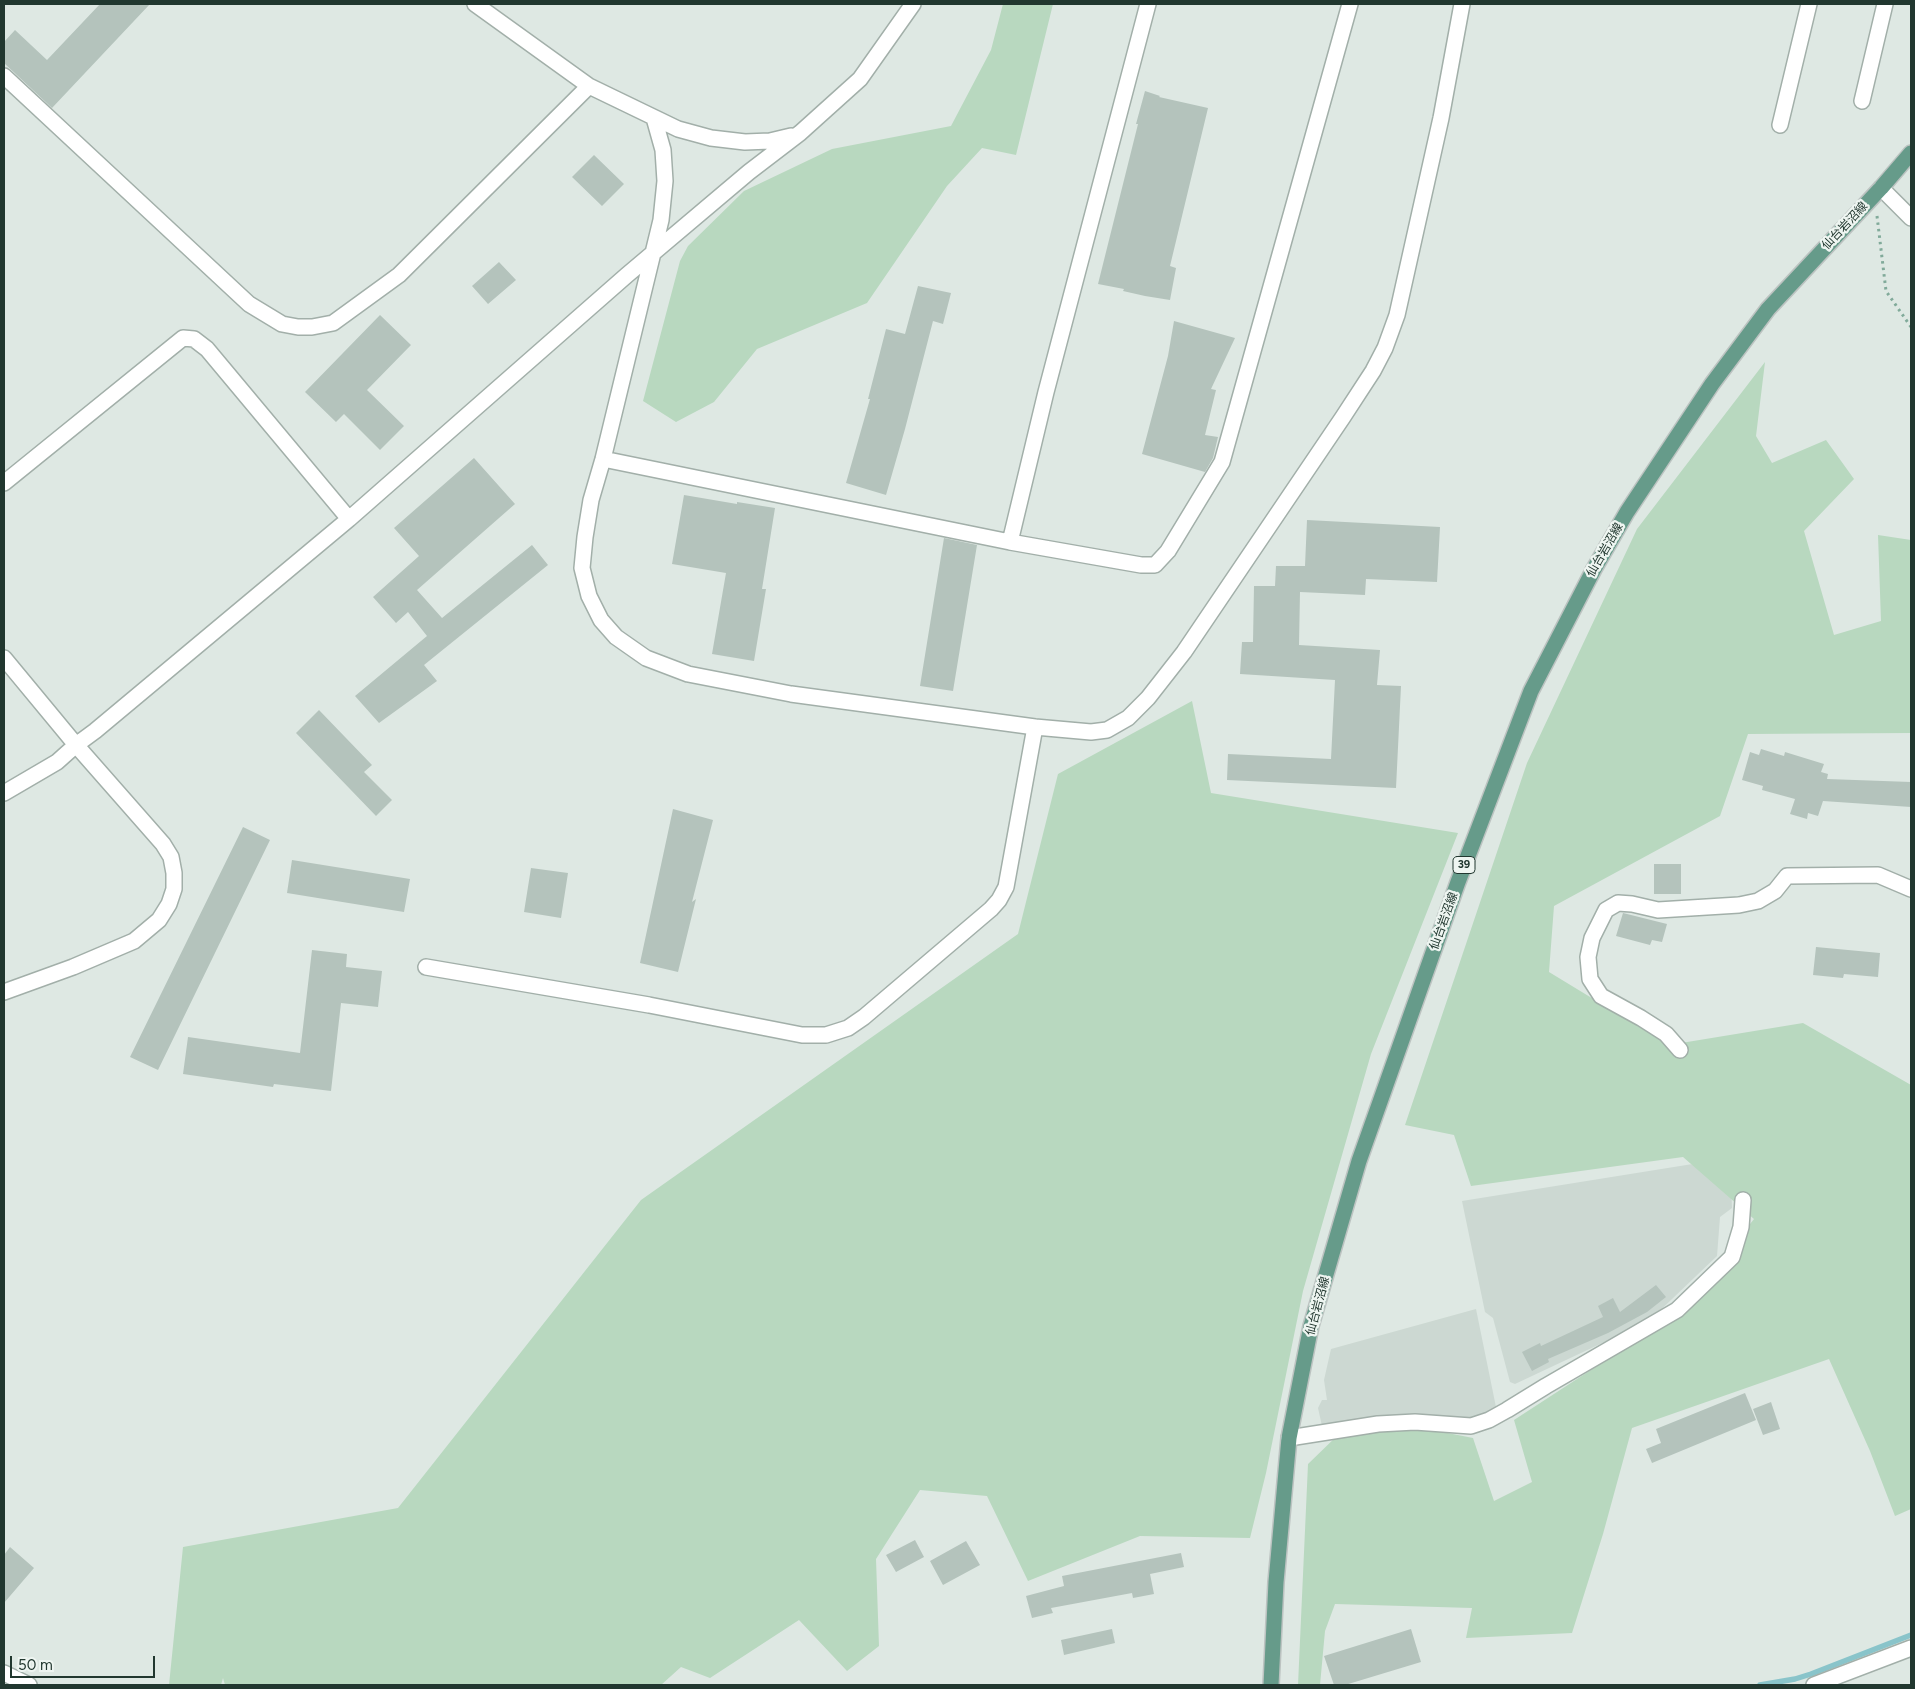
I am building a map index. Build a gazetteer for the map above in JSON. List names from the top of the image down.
{
  "streets": {
    "main road": ["仙台岩沼線", "39"]
  },
  "scale_bar": "50 m"
}
